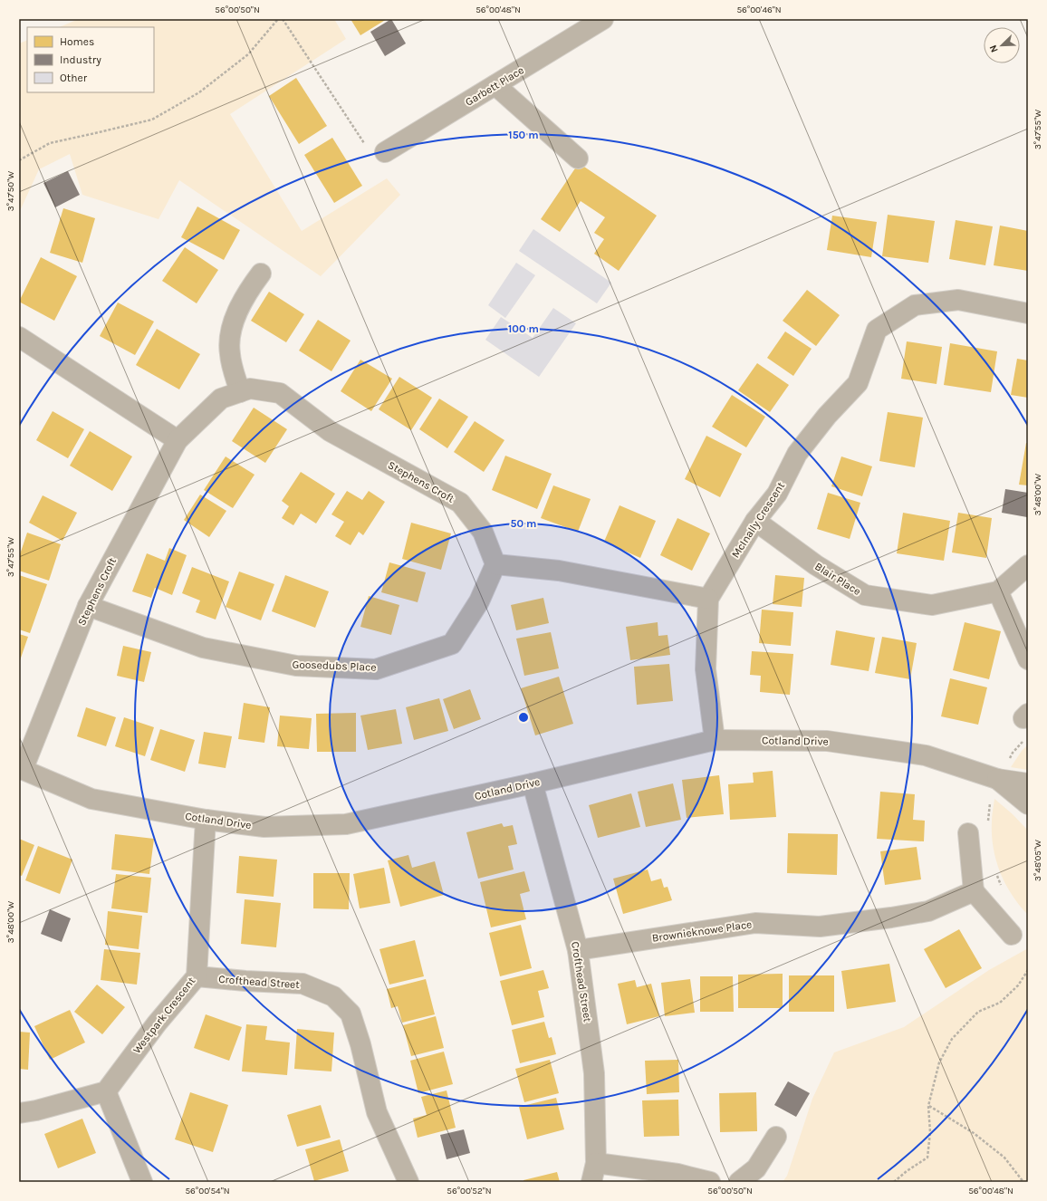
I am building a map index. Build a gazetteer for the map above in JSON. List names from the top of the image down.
{
  "streets": {
    "street": [
      "Garbett Place",
      "Stephens Croft",
      "McInally Crescent",
      "Blair Place",
      "Goosedubs Place",
      "Cotland Drive",
      "Brownieknowe Place",
      "Crofthead Street",
      "Westpark Crescent"
    ]
  },
  "crossings": [
    ["Stephens Croft", "Goosedubs Place"],
    ["Stephens Croft", "Cotland Drive"],
    ["McInally Crescent", "Blair Place"],
    ["McInally Crescent", "Cotland Drive"],
    ["Cotland Drive", "Crofthead Street"],
    ["Cotland Drive", "Westpark Crescent"],
    ["Brownieknowe Place", "Crofthead Street"],
    ["Crofthead Street", "Westpark Crescent"]
  ],
  "legend": ["Homes", "Industry", "Other"],
  "north": "bottom left",
  "coordinates": [
    "56°00'50\"N",
    "56°00'48\"N",
    "56°00'46\"N",
    "3°47'55\"W",
    "3°47'50\"W",
    "3°48'00\"W",
    "3°48'05\"W",
    "56°00'54\"N",
    "56°00'52\"N"
  ],
  "rings": ["150 m", "100 m", "50 m"]
}
